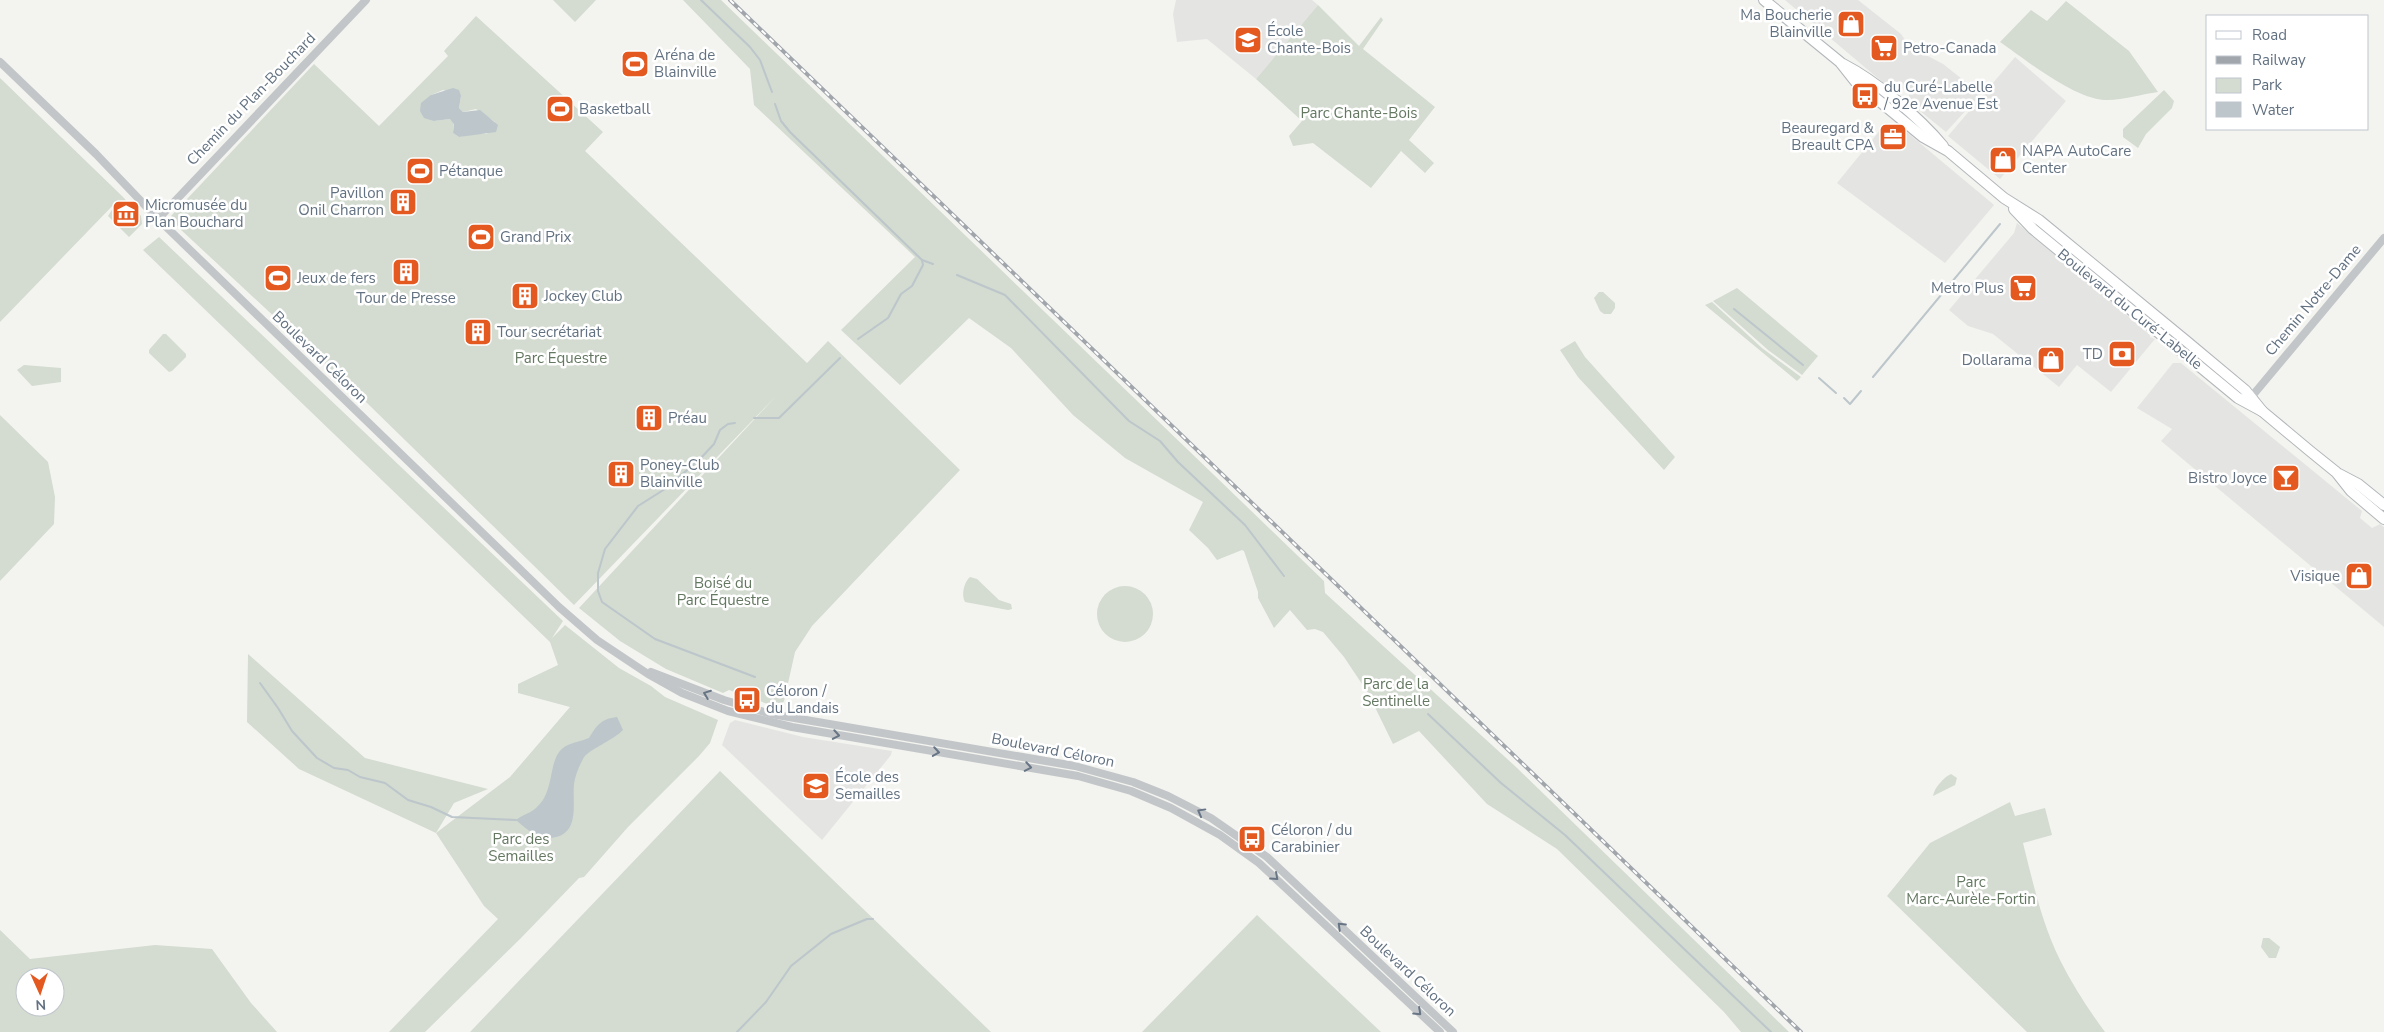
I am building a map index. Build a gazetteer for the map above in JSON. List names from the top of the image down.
{
  "streets": {
    "main road": ["Boulevard du Curé-Labelle"],
    "street": ["Chemin du Plan-Bouchard", "Chemin Notre-Dame", "Boulevard Céloron"]
  },
  "crossings": [
    ["Chemin du Plan-Bouchard", "Boulevard Céloron"],
    ["Chemin Notre-Dame", "Boulevard du Curé-Labelle"]
  ],
  "parks": [
    "Parc Chante-Bois",
    "Parc Équestre",
    "Boisé du Parc Équestre",
    "Parc de la Sentinelle",
    "Parc des Semailles",
    "Parc Marc-Aurèle-Fortin"
  ],
  "places": {
    "shop": [
      "Ma Boucherie Blainville",
      "NAPA AutoCare Center",
      "Dollarama",
      "Visique"
    ],
    "school or university": ["École Chante-Bois", "École des Semailles"],
    "supermarket": ["Petro-Canada", "Metro Plus"],
    "sports": [
      "Aréna de Blainville",
      "Basketball",
      "Pétanque",
      "Grand Prix",
      "Jeux de fers"
    ],
    "bus stop": ["du Curé-Labelle / 92e Avenue Est", "Céloron / du Landais", "Céloron / du Carabinier"],
    "office": ["Beauregard & Breault CPA"],
    "building": [
      "Pavillon Onil Charron",
      "Tour de Presse",
      "Jockey Club",
      "Tour secrétariat",
      "Préau",
      "Poney-Club Blainville"
    ],
    "museum": ["Micromusée du Plan Bouchard"],
    "bank": ["TD"],
    "bar": ["Bistro Joyce"]
  },
  "legend": [
    "Road",
    "Railway",
    "Park",
    "Water"
  ],
  "north": "bottom"
}
